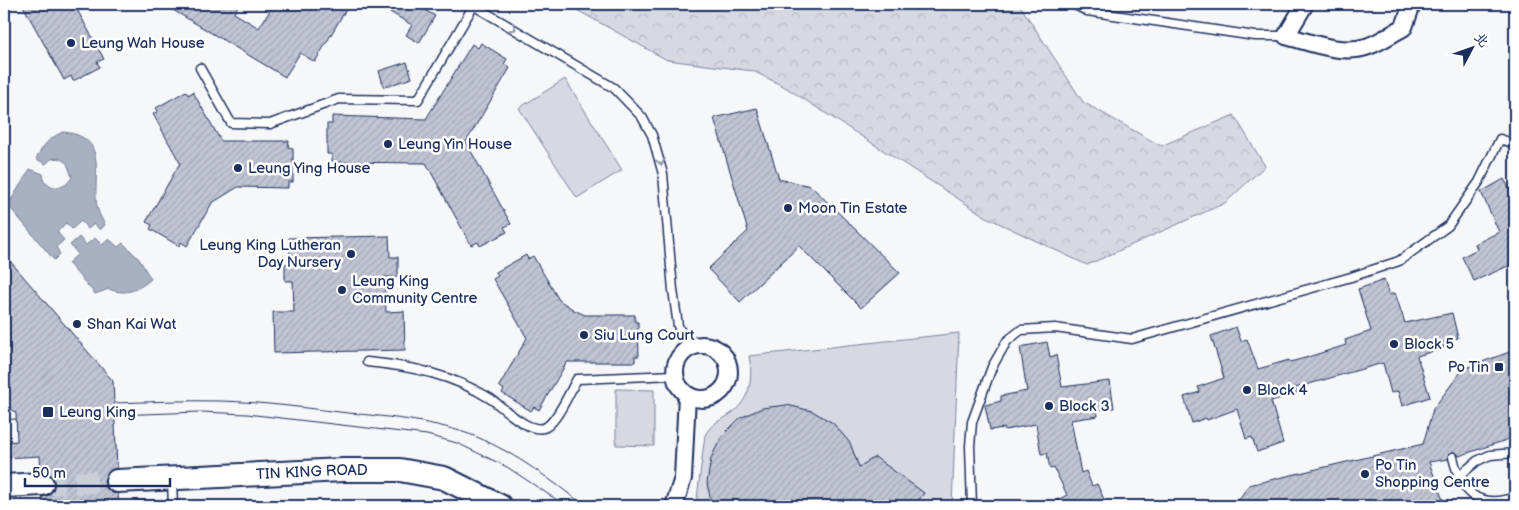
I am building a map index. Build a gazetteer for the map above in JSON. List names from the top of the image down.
{
  "streets": {
    "street": ["TIN KING ROAD"]
  },
  "places": {
    "other": [
      "Leung Wah House",
      "Leung Yin House",
      "Leung Ying House",
      "Moon Tin Estate",
      "Leung King Lutheran Day Nursery",
      "Leung King Community Centre",
      "Shan Kai Wat",
      "Siu Lung Court",
      "Block 5",
      "Block 4",
      "Block 3",
      "Po Tin Shopping Centre"
    ],
    "transit": ["Po Tin", "Leung King"]
  },
  "scale_bar": "50 m",
  "north": "top right"
}
